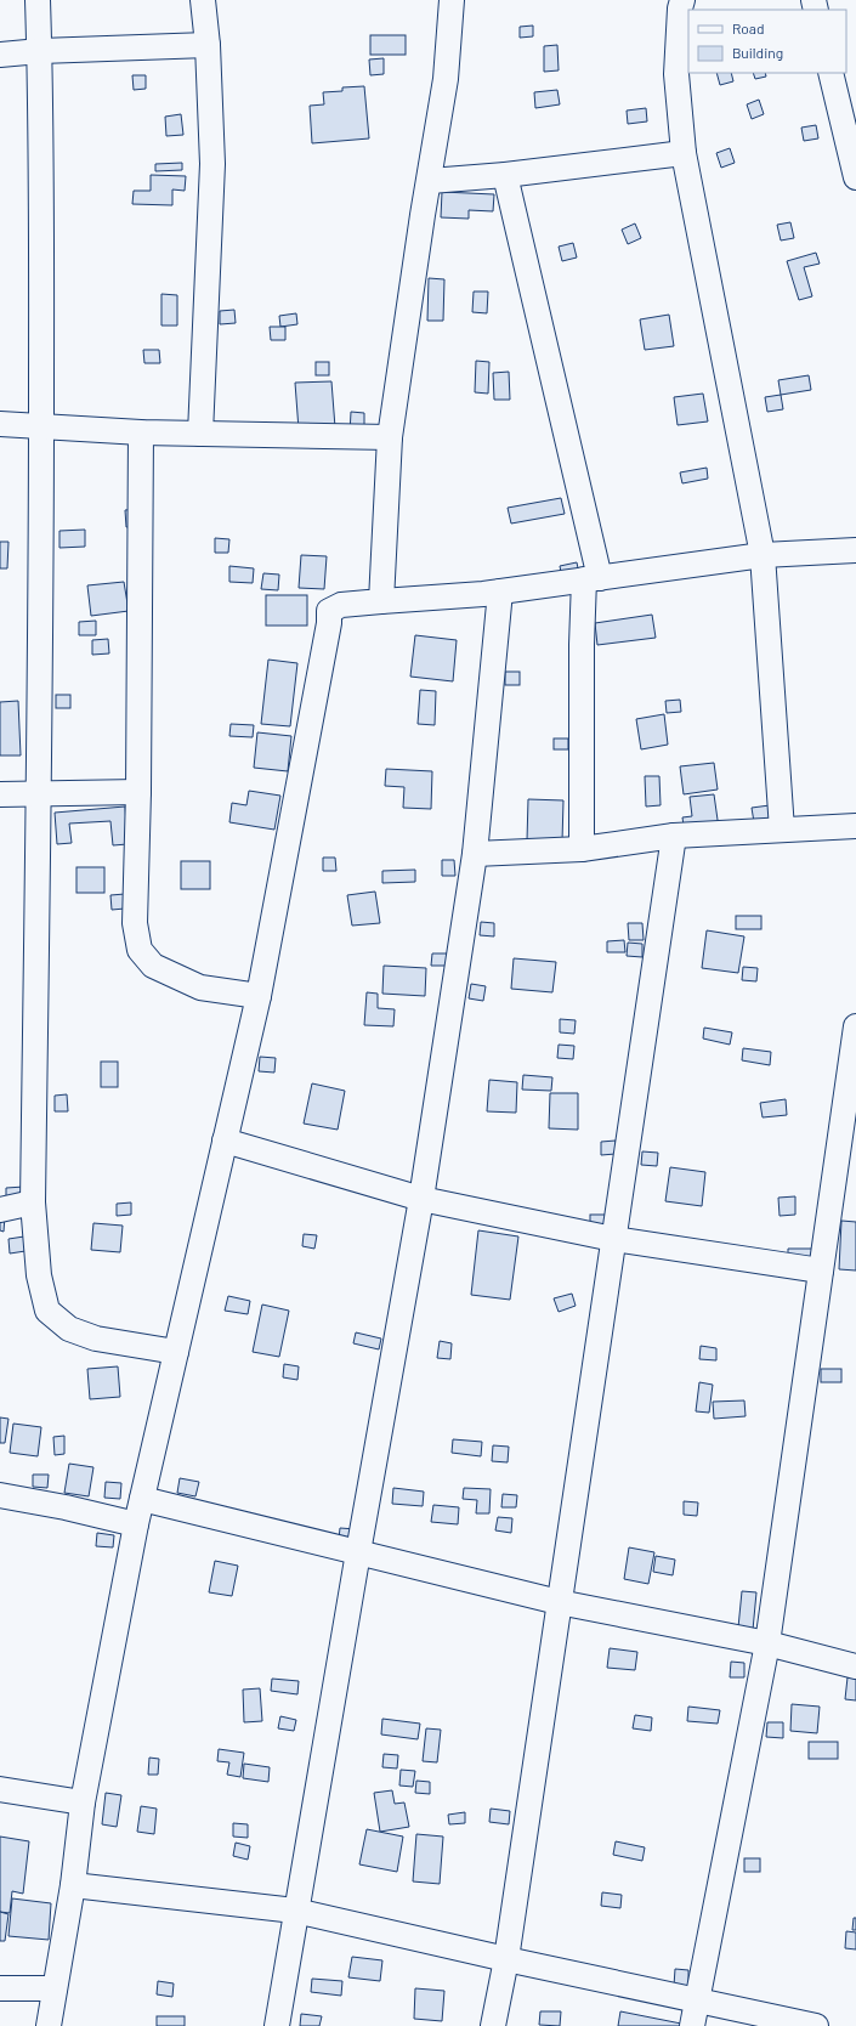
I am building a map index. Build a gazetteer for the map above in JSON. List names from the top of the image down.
{
  "legend": ["Road", "Building"]
}
